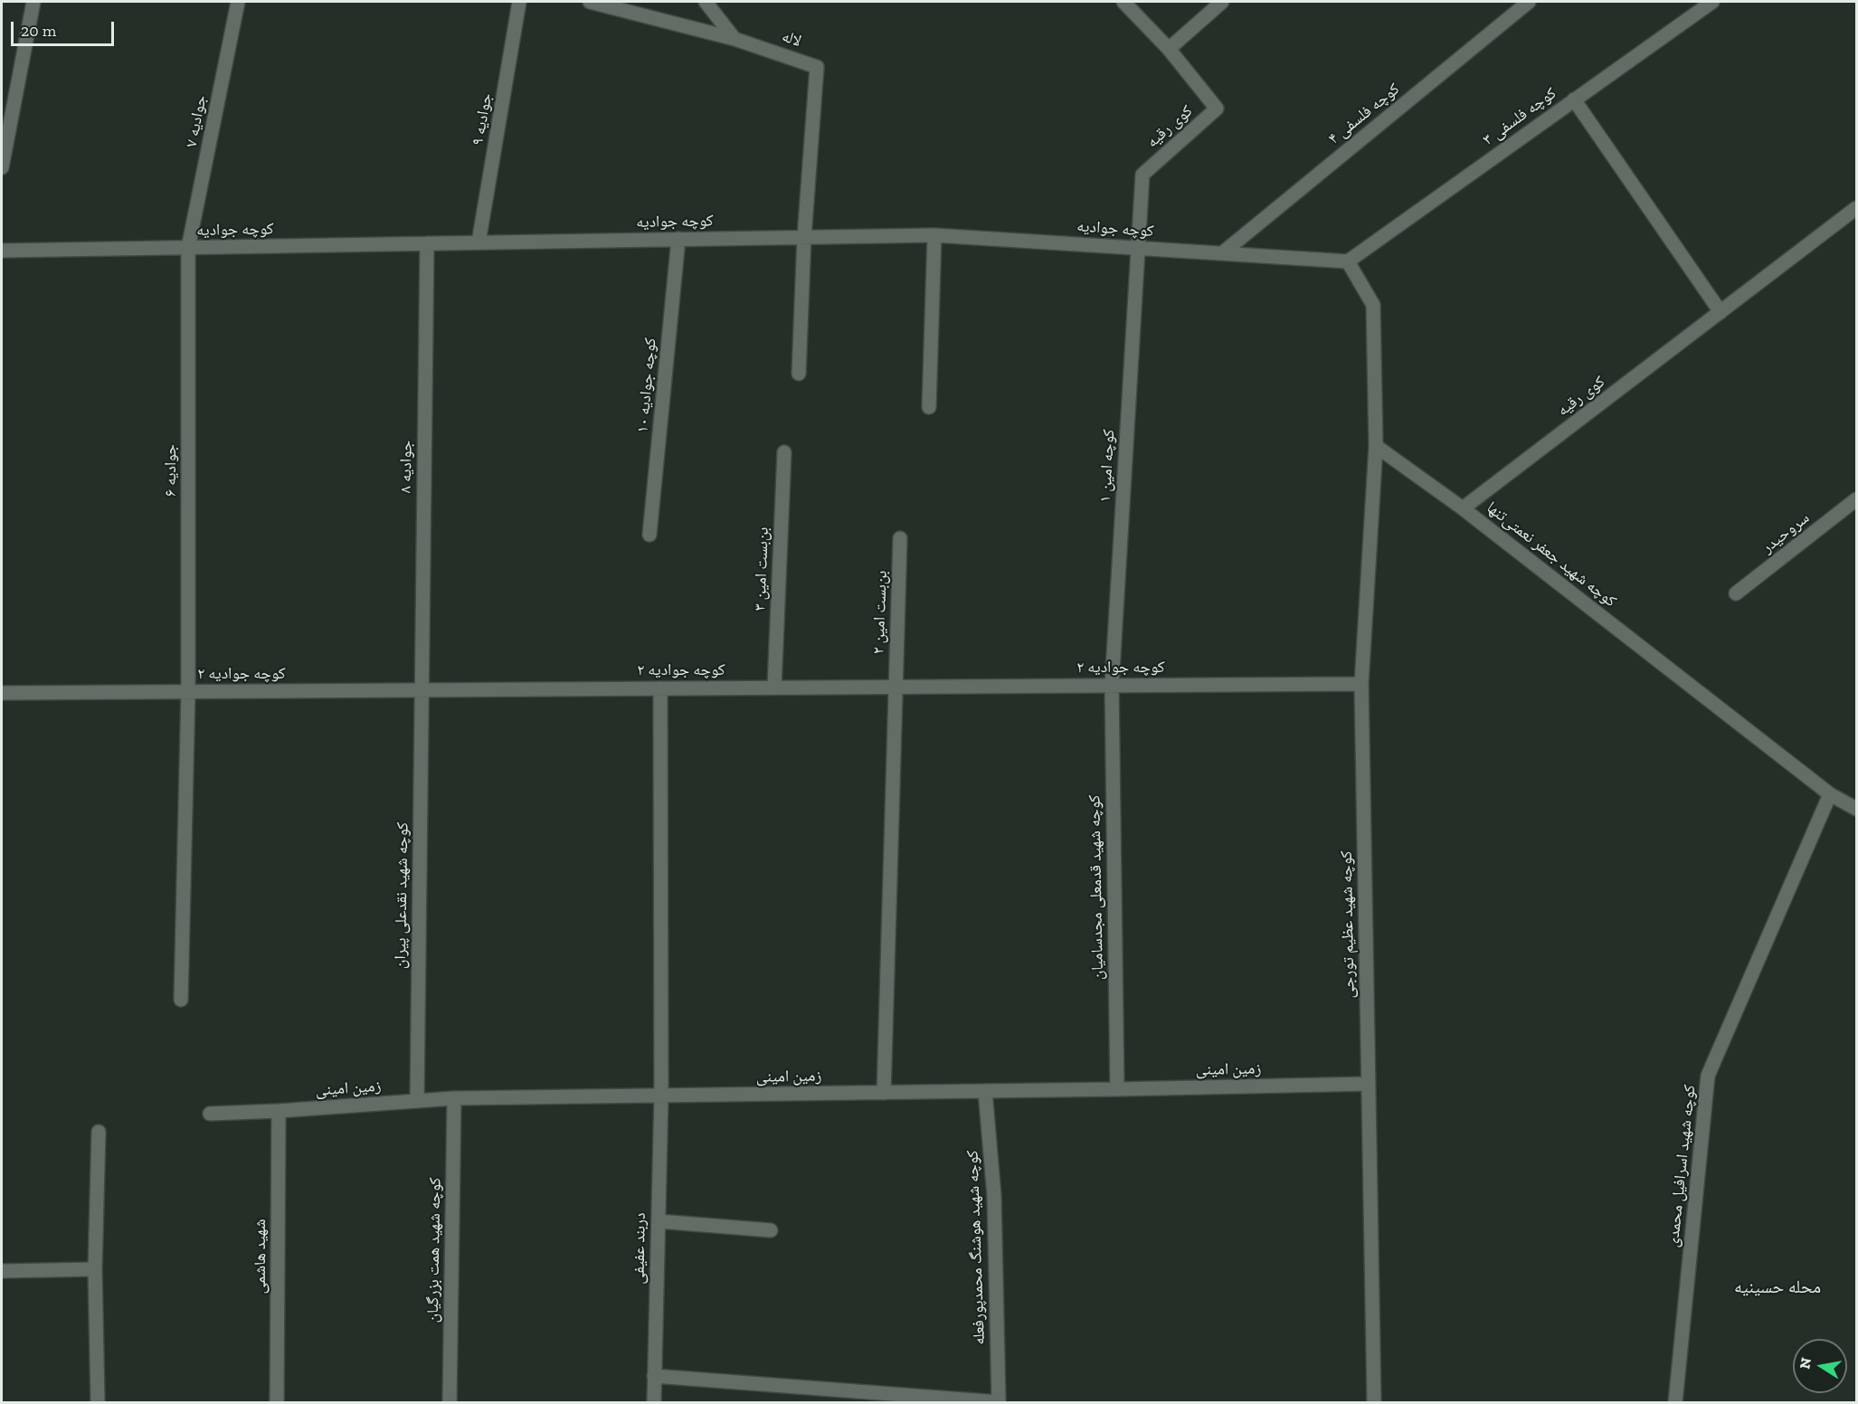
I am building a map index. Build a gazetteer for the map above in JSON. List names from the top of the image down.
{
  "streets": {
    "street": [
      "لاله",
      "کوچه فلسفی ۴",
      "کوچه فلسفی ۳",
      "جوادیه ۹",
      "جوادیه ۷",
      "کوی رقیه",
      "کوچه جوادیه",
      "کوچه جوادیه ۱۰",
      "کوچه امین ۱",
      "جوادیه ۸",
      "جوادیه ۶",
      "سروحیدر",
      "کوچه شهید جعفر نعمتی‌تنها",
      "بن‌بست امین ۳",
      "بن‌بست امین ۲",
      "کوچه جوادیه ۲",
      "کوچه شهید قدمعلی مجدسامیان",
      "کوچه شهید نقدعلی پیران",
      "کوچه شهید عظیم تورجی",
      "زمین امینی",
      "کوچه شهید اسرافیل محمدی",
      "کوچه شهید هوشنگ محمدپورفعله",
      "دربند عفیفی",
      "کوچه شهید همت بزرگیان",
      "شهید هاشمی"
    ]
  },
  "crossings": [
    ["لاله", "کوچه جوادیه"],
    ["کوچه فلسفی ۴", "کوچه جوادیه"],
    ["کوچه فلسفی ۳", "کوچه جوادیه"],
    ["جوادیه ۹", "کوچه جوادیه"],
    ["جوادیه ۷", "کوچه جوادیه"],
    ["جوادیه ۷", "جوادیه ۶"],
    ["کوی رقیه", "کوچه جوادیه"],
    ["کوی رقیه", "کوچه امین ۱"],
    ["کوی رقیه", "کوچه شهید جعفر نعمتی‌تنها"],
    ["کوچه جوادیه", "کوچه جوادیه ۱۰"],
    ["کوچه جوادیه", "کوچه امین ۱"],
    ["کوچه جوادیه", "جوادیه ۸"],
    ["کوچه جوادیه", "جوادیه ۶"],
    ["کوچه امین ۱", "کوچه جوادیه ۲"],
    ["کوچه امین ۱", "کوچه شهید قدمعلی مجدسامیان"],
    ["جوادیه ۸", "کوچه جوادیه ۲"],
    ["جوادیه ۸", "کوچه شهید نقدعلی پیران"],
    ["جوادیه ۶", "کوچه جوادیه ۲"],
    ["کوچه شهید جعفر نعمتی‌تنها", "کوچه شهید عظیم تورجی"],
    ["کوچه شهید جعفر نعمتی‌تنها", "کوچه شهید اسرافیل محمدی"],
    ["بن‌بست امین ۳", "کوچه جوادیه ۲"],
    ["بن‌بست امین ۲", "کوچه جوادیه ۲"],
    ["بن‌بست امین ۲", "زمین امینی"],
    ["کوچه جوادیه ۲", "کوچه شهید قدمعلی مجدسامیان"],
    ["کوچه جوادیه ۲", "کوچه شهید نقدعلی پیران"],
    ["کوچه جوادیه ۲", "کوچه شهید عظیم تورجی"],
    ["کوچه جوادیه ۲", "دربند عفیفی"],
    ["کوچه شهید قدمعلی مجدسامیان", "زمین امینی"],
    ["کوچه شهید نقدعلی پیران", "زمین امینی"],
    ["کوچه شهید عظیم تورجی", "زمین امینی"],
    ["زمین امینی", "کوچه شهید هوشنگ محمدپورفعله"],
    ["زمین امینی", "دربند عفیفی"],
    ["زمین امینی", "کوچه شهید همت بزرگیان"],
    ["زمین امینی", "شهید هاشمی"]
  ],
  "districts": ["محله حسینیه"],
  "scale_bar": "20 m",
  "north": "left"
}
